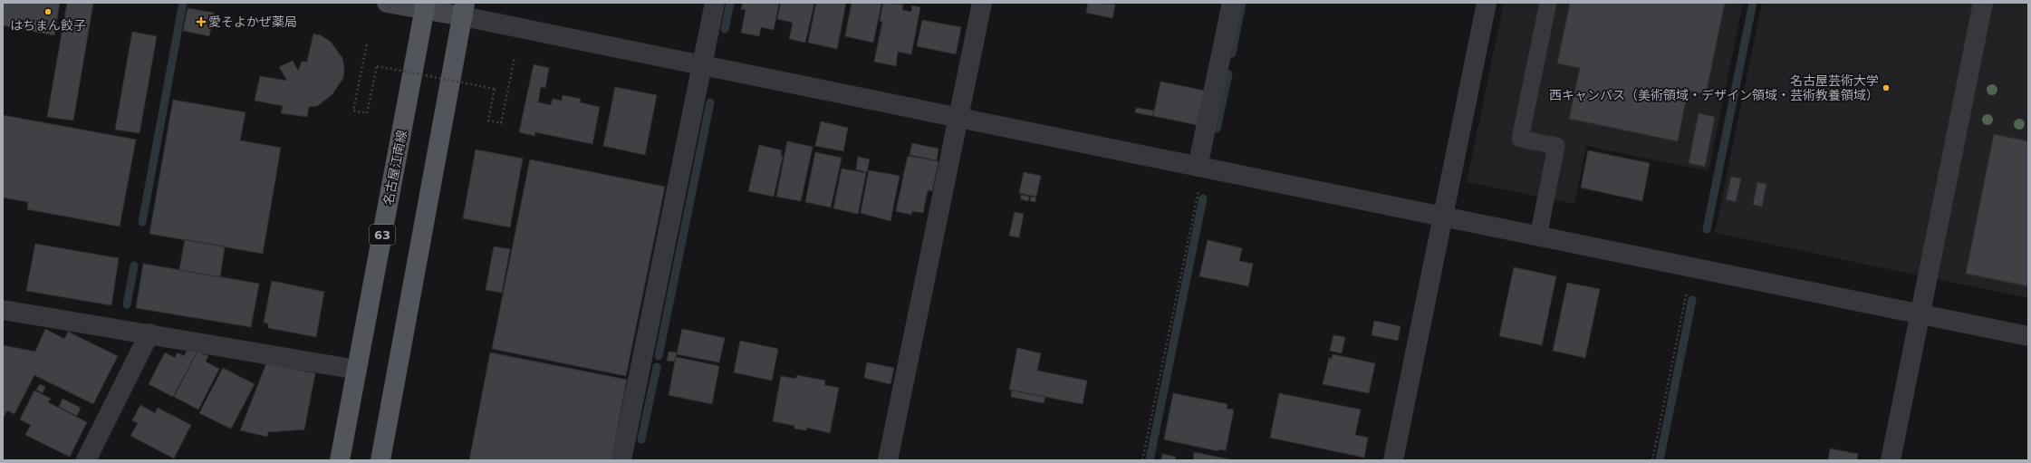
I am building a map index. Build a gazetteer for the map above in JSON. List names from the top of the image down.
{
  "streets": {
    "main road": ["名古屋江南線", "63"]
  },
  "places": {
    "other": ["はちまん餃子", "名古屋芸術大学 西キャンパス（美術領域・デザイン領域・芸術教養領域）"],
    "health": ["愛そよかぜ薬局"]
  }
}
